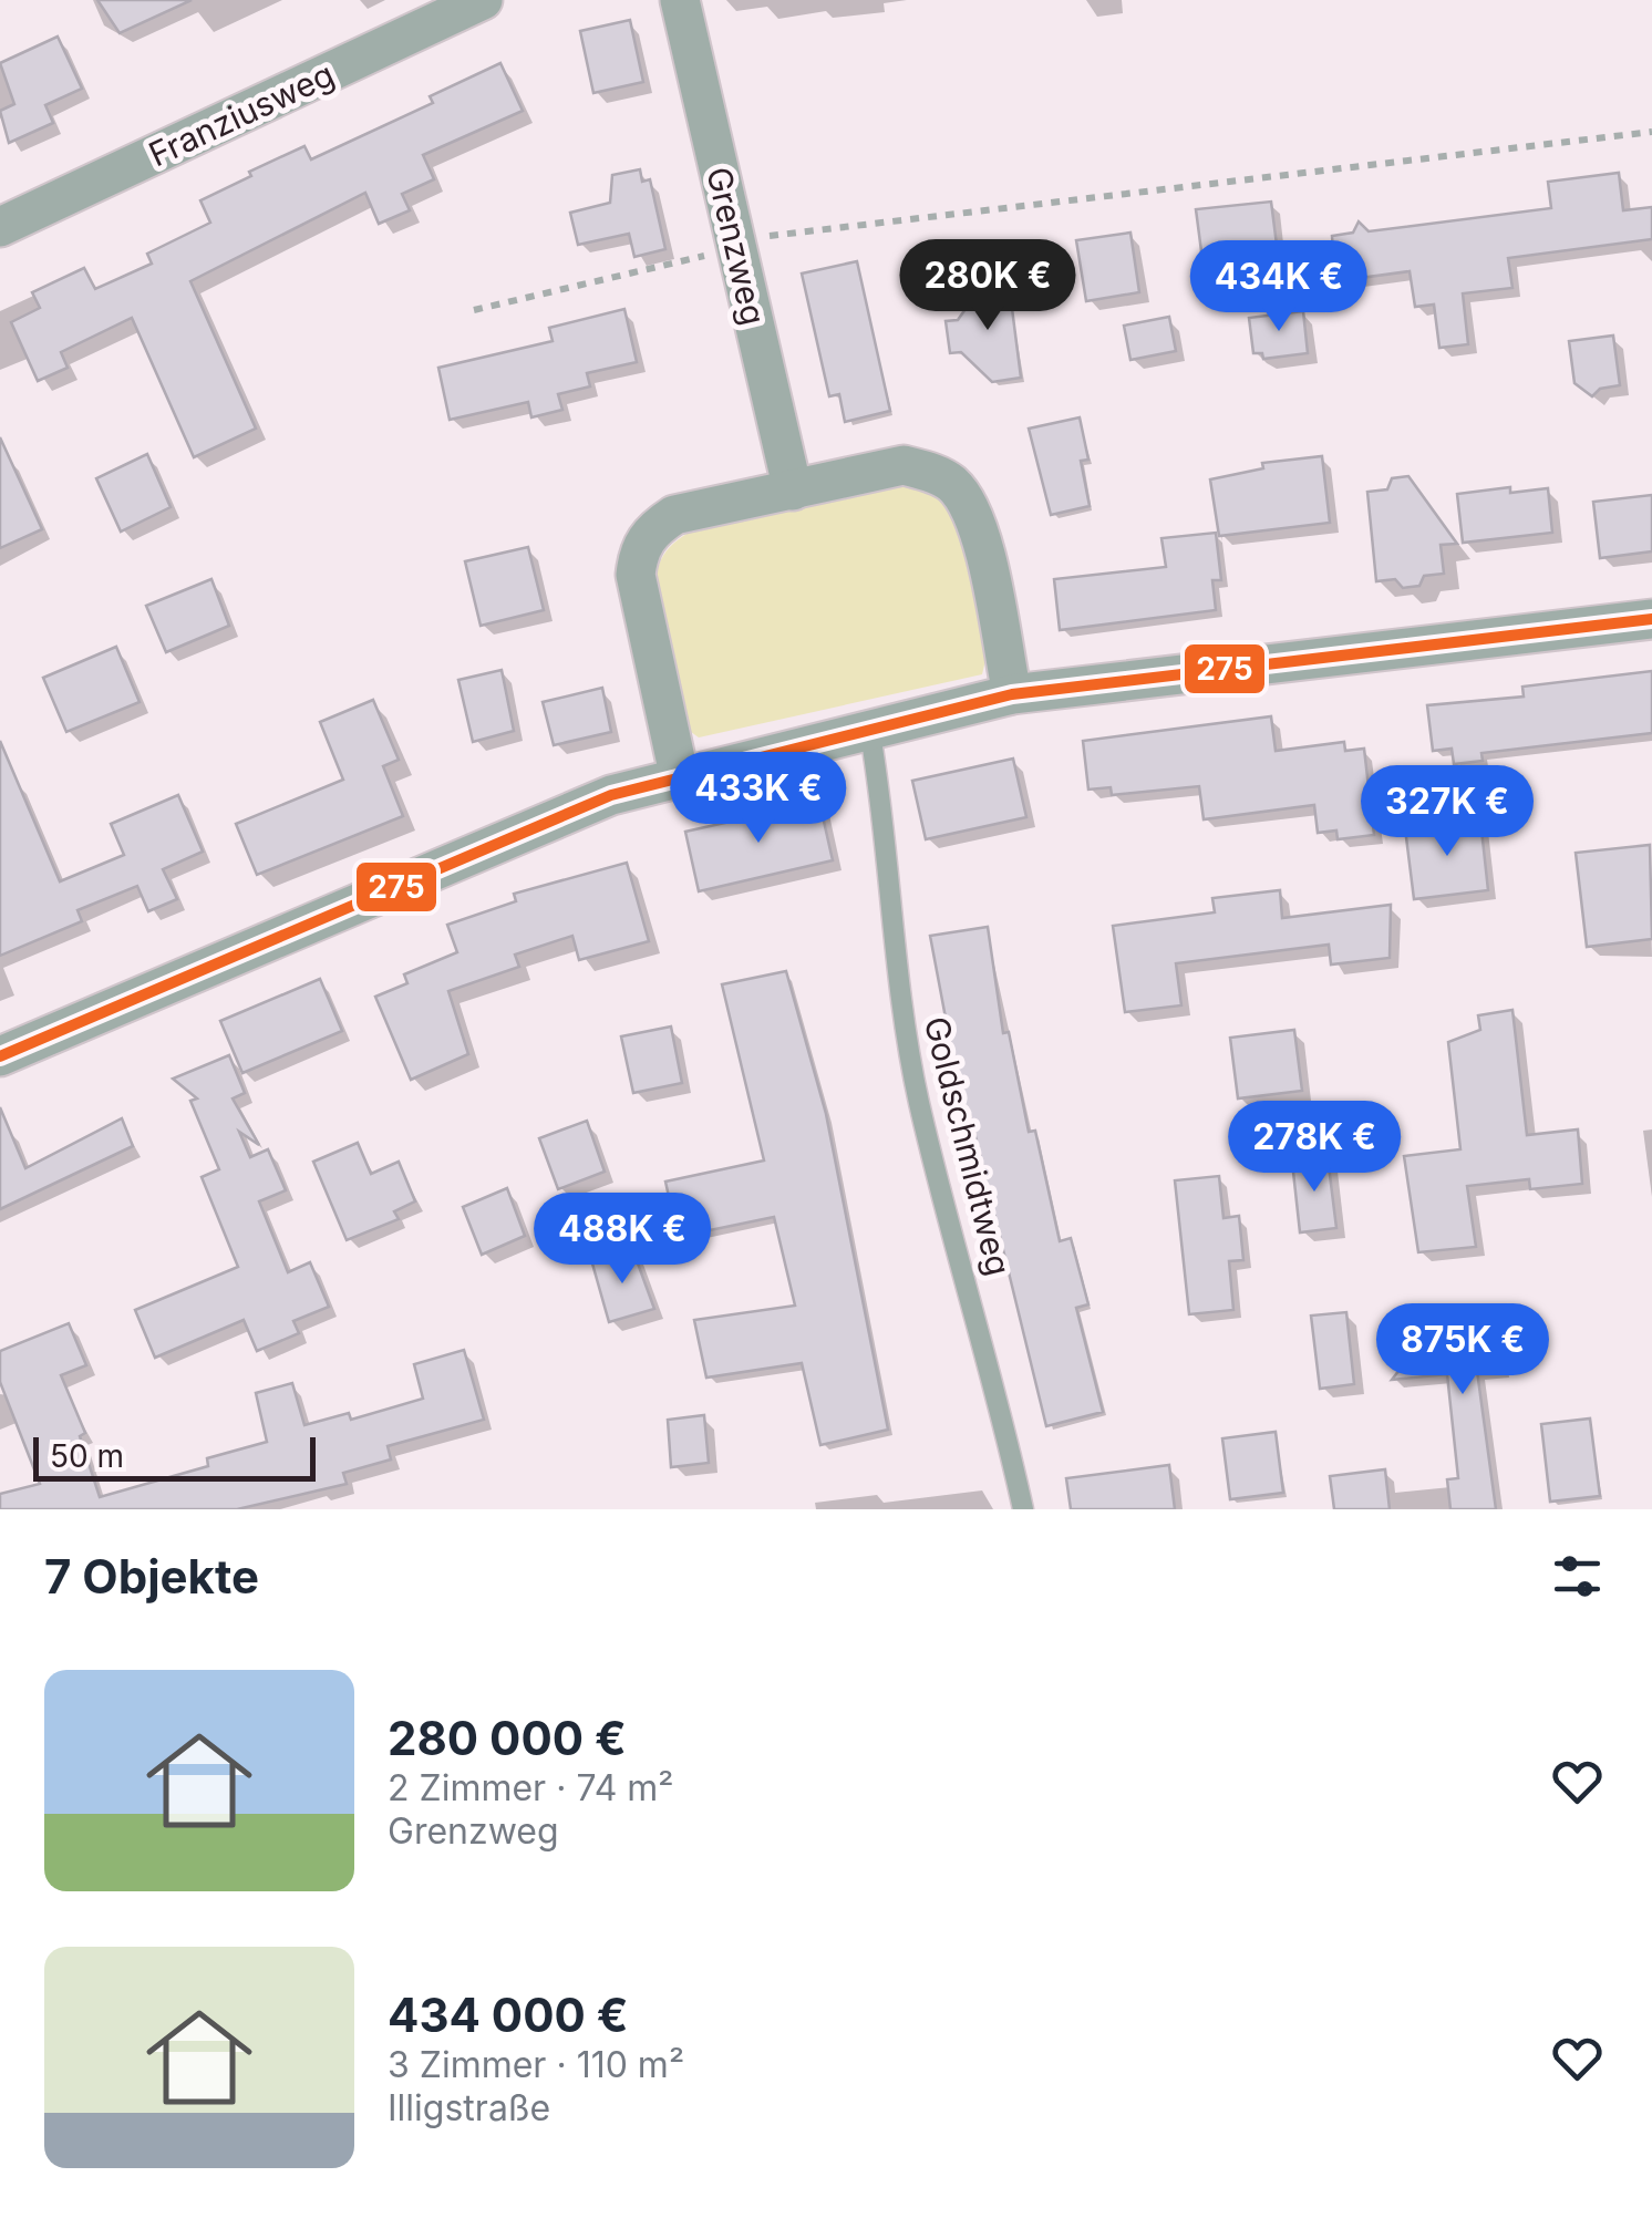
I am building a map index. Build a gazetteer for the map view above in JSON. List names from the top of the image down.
{
  "streets": {
    "street": ["Franziusweg", "Grenzweg"],
    "lane": ["Goldschmidtweg"]
  },
  "lines": ["transit line 275"],
  "scale_bar": "50 m",
  "page": {
    "price": [
      "280K €",
      "434K €",
      "433K €",
      "327K €",
      "278K €",
      "488K €",
      "875K €"
    ],
    "scale": "50 m",
    "heading": "7 Objekte",
    "list": [
      {
        "name": "280 000 €",
        "note": "2 Zimmer · 74 m² · Grenzweg"
      },
      {
        "name": "434 000 €",
        "note": "3 Zimmer · 110 m² · Illigstraße"
      }
    ]
  }
}
